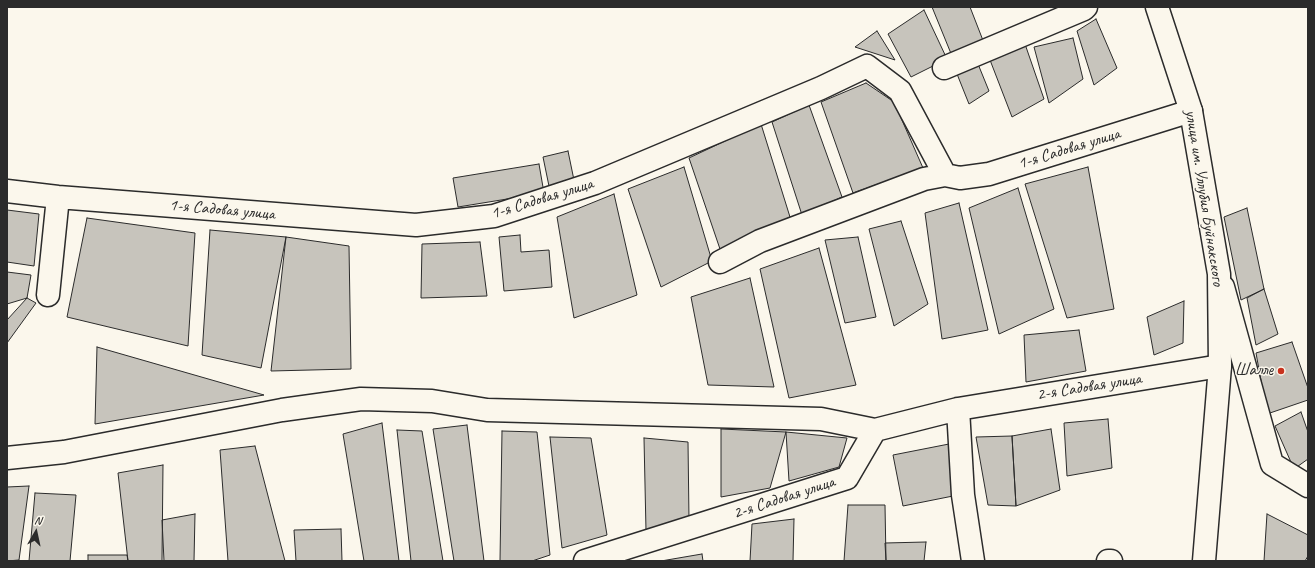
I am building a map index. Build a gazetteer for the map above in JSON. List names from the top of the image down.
{
  "streets": {
    "street": ["1-я Садовая улица", "улица им. Уллубия Буйнакского", "2-я Садовая улица"]
  },
  "crossings": [
    ["1-я Садовая улица", "улица им. Уллубия Буйнакского"],
    ["улица им. Уллубия Буйнакского", "2-я Садовая улица"]
  ],
  "places": ["Шалле"],
  "north": "top"
}
